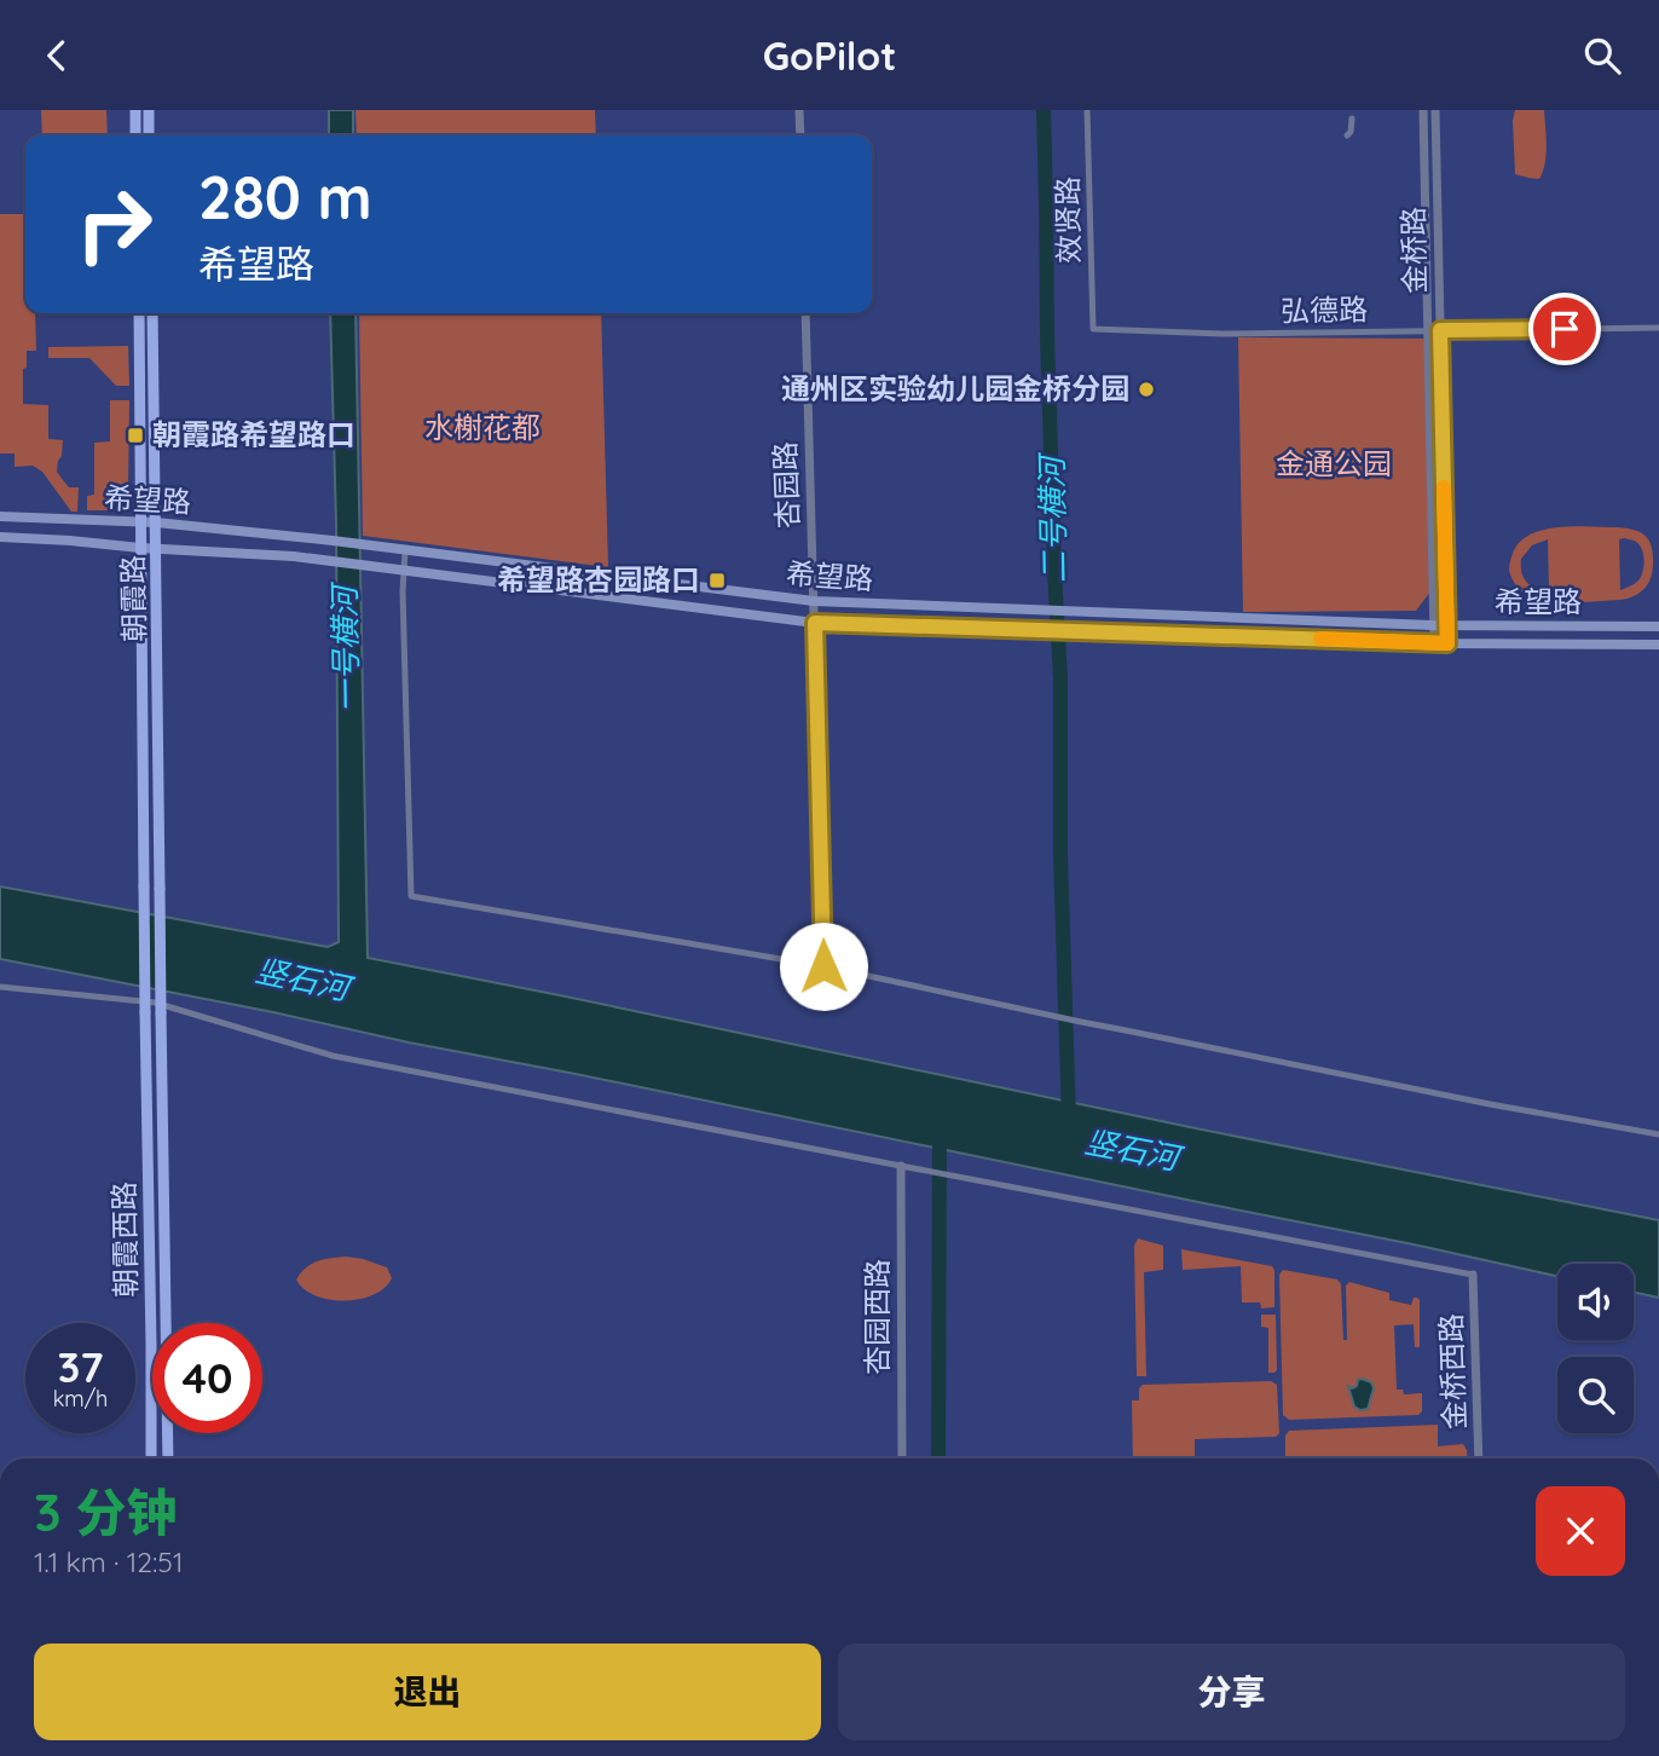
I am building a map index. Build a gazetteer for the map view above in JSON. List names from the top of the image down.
{
  "streets": {
    "main road": ["希望路", "朝霞路", "朝霞西路"],
    "street": [
      "效贤路",
      "金桥路",
      "弘德路",
      "杏园路",
      "杏园西路",
      "金桥西路"
    ]
  },
  "crossings": [
    ["效贤路", "弘德路"],
    ["金桥路", "弘德路"],
    ["金桥路", "希望路"],
    ["杏园路", "希望路"],
    ["希望路", "朝霞路"],
    ["朝霞路", "朝霞西路"]
  ],
  "water": ["二号横河", "一号横河", "竖石河"],
  "parks": ["水榭花都", "金通公园"],
  "places": {
    "other": ["通州区实验幼儿园金桥分园"],
    "transit": ["朝霞路希望路口", "希望路杏园路口"]
  },
  "page": {
    "header": "GoPilot",
    "turn": ["280 m", "希望路"],
    "speed": "37 km/h",
    "limit": "40",
    "heading": ["3 分钟", "1.1 km · 12:51"],
    "buttons": ["退出", "分享"]
  }
}
